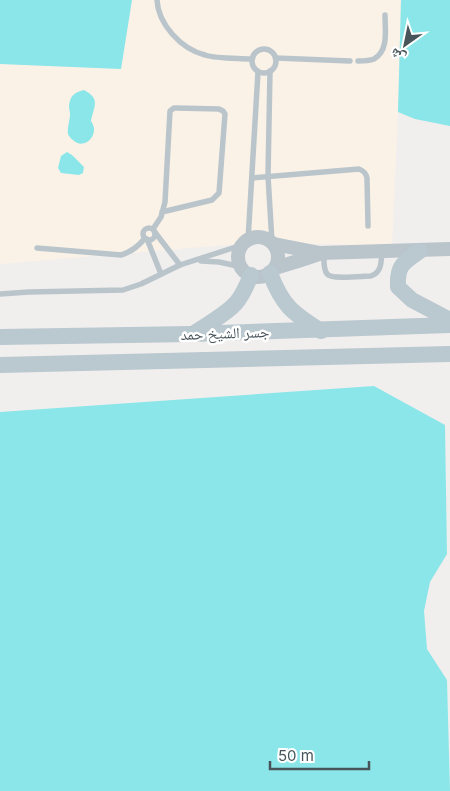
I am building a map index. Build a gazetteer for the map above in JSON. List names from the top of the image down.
{
  "streets": {
    "main road": ["جسر الشيخ حمد"]
  },
  "scale_bar": "50 m",
  "north": "bottom left"
}
